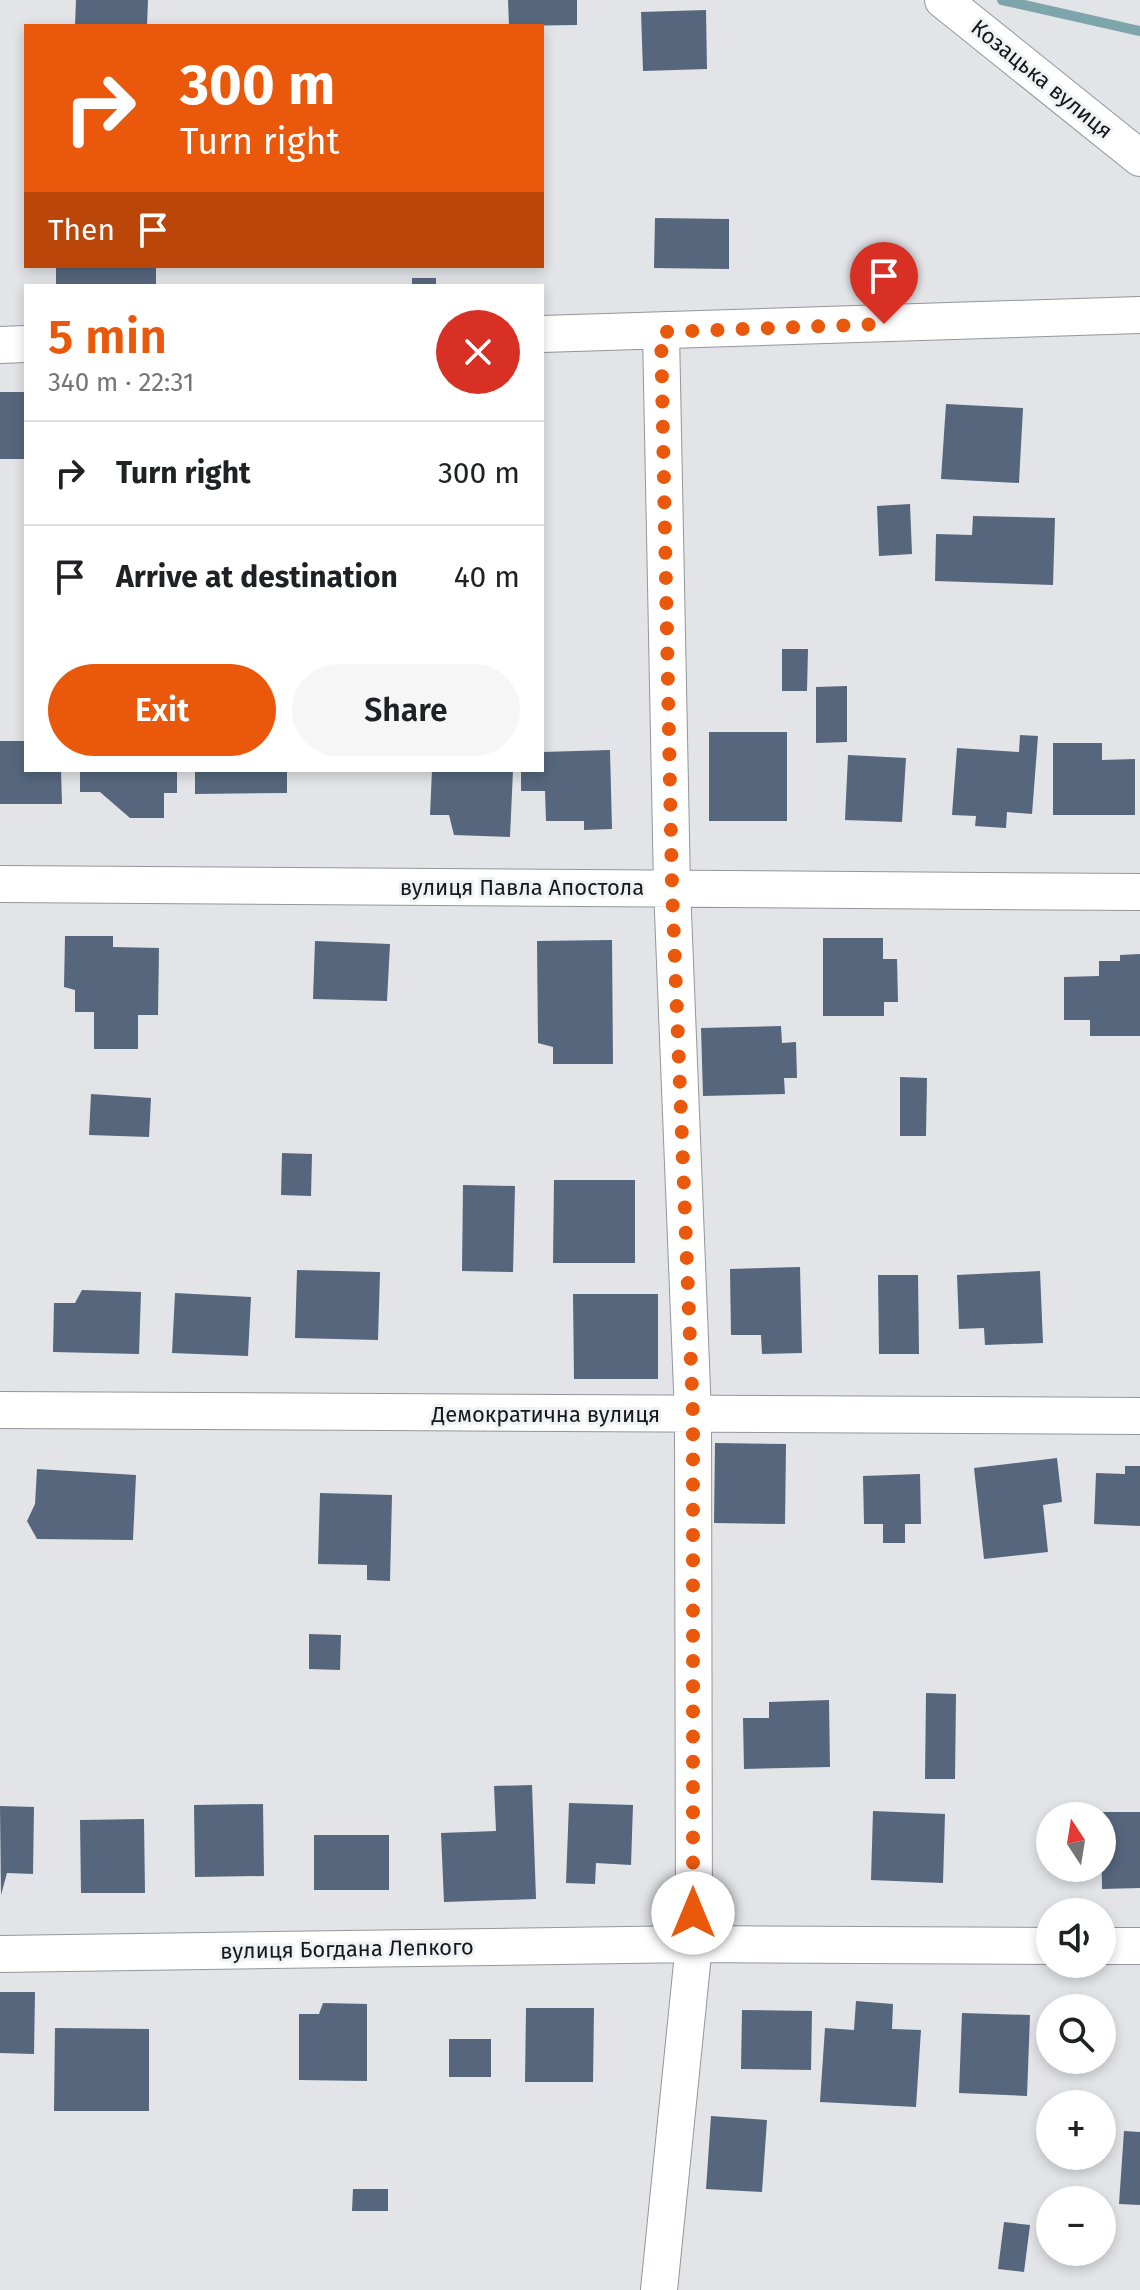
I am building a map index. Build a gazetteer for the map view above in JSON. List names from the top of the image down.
{
  "streets": {
    "street": [
      "Козацька вулиця",
      "вулиця Павла Апостола",
      "Демократична вулиця",
      "вулиця Богдана Лепкого"
    ]
  },
  "north": "top",
  "page": {
    "turn": ["300 m", "Turn right"],
    "then": "Then",
    "heading": ["5 min", "340 m · 22:31"],
    "list": [
      {
        "name": "Turn right",
        "value": "300 m"
      },
      {
        "name": "Arrive at destination",
        "value": "40 m"
      }
    ],
    "buttons": ["Exit", "Share"],
    "map_buttons": ["+", "−"]
  }
}
